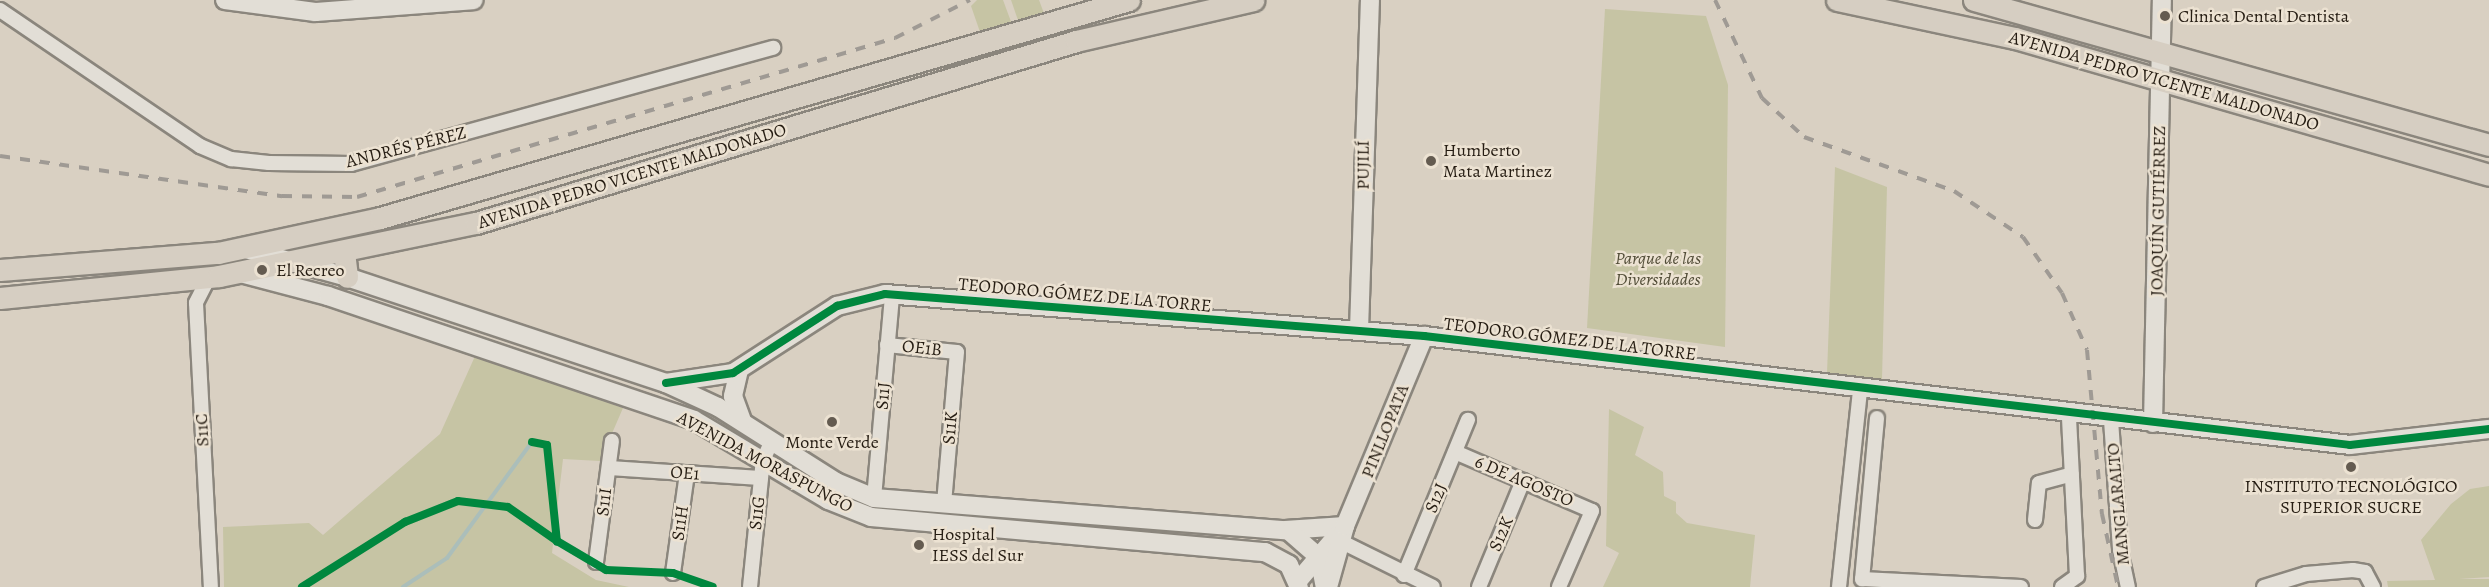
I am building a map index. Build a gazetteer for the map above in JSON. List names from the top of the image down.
{
  "streets": {
    "main road": ["AVENIDA PEDRO VICENTE MALDONADO"],
    "street": [
      "ANDRÉS PÉREZ",
      "PUJILÍ",
      "JOAQUÍN GUTIÉRREZ",
      "TEODORO GÓMEZ DE LA TORRE",
      "OE1B",
      "S11J",
      "S11K",
      "S11C",
      "PINLLOPATA",
      "AVENIDA MORASPUNGO",
      "OE1",
      "6 DE AGOSTO",
      "S12J",
      "S11I",
      "MANGLARALTO",
      "S11G",
      "S11H",
      "S12K"
    ]
  },
  "crossings": [
    ["AVENIDA PEDRO VICENTE MALDONADO", "JOAQUÍN GUTIÉRREZ"],
    ["AVENIDA PEDRO VICENTE MALDONADO", "S11C"],
    ["AVENIDA PEDRO VICENTE MALDONADO", "AVENIDA MORASPUNGO"],
    ["PUJILÍ", "TEODORO GÓMEZ DE LA TORRE"],
    ["JOAQUÍN GUTIÉRREZ", "TEODORO GÓMEZ DE LA TORRE"],
    ["TEODORO GÓMEZ DE LA TORRE", "S11J"],
    ["TEODORO GÓMEZ DE LA TORRE", "PINLLOPATA"],
    ["TEODORO GÓMEZ DE LA TORRE", "AVENIDA MORASPUNGO"],
    ["TEODORO GÓMEZ DE LA TORRE", "MANGLARALTO"],
    ["OE1B", "S11J"],
    ["OE1B", "S11K"],
    ["S11J", "AVENIDA MORASPUNGO"],
    ["S11K", "AVENIDA MORASPUNGO"],
    ["PINLLOPATA", "AVENIDA MORASPUNGO"],
    ["AVENIDA MORASPUNGO", "OE1"],
    ["AVENIDA MORASPUNGO", "S11G"],
    ["OE1", "S11I"],
    ["OE1", "S11G"],
    ["OE1", "S11H"],
    ["6 DE AGOSTO", "S12J"],
    ["6 DE AGOSTO", "S12K"]
  ],
  "parks": ["Parque de las Diversidades"],
  "places": [
    "Clinica Dental Dentista",
    "Humberto Mata Martinez",
    "El Recreo",
    "Monte Verde",
    "INSTITUTO TECNOLÓGICO SUPERIOR SUCRE",
    "Hospital IESS del Sur"
  ]
}
